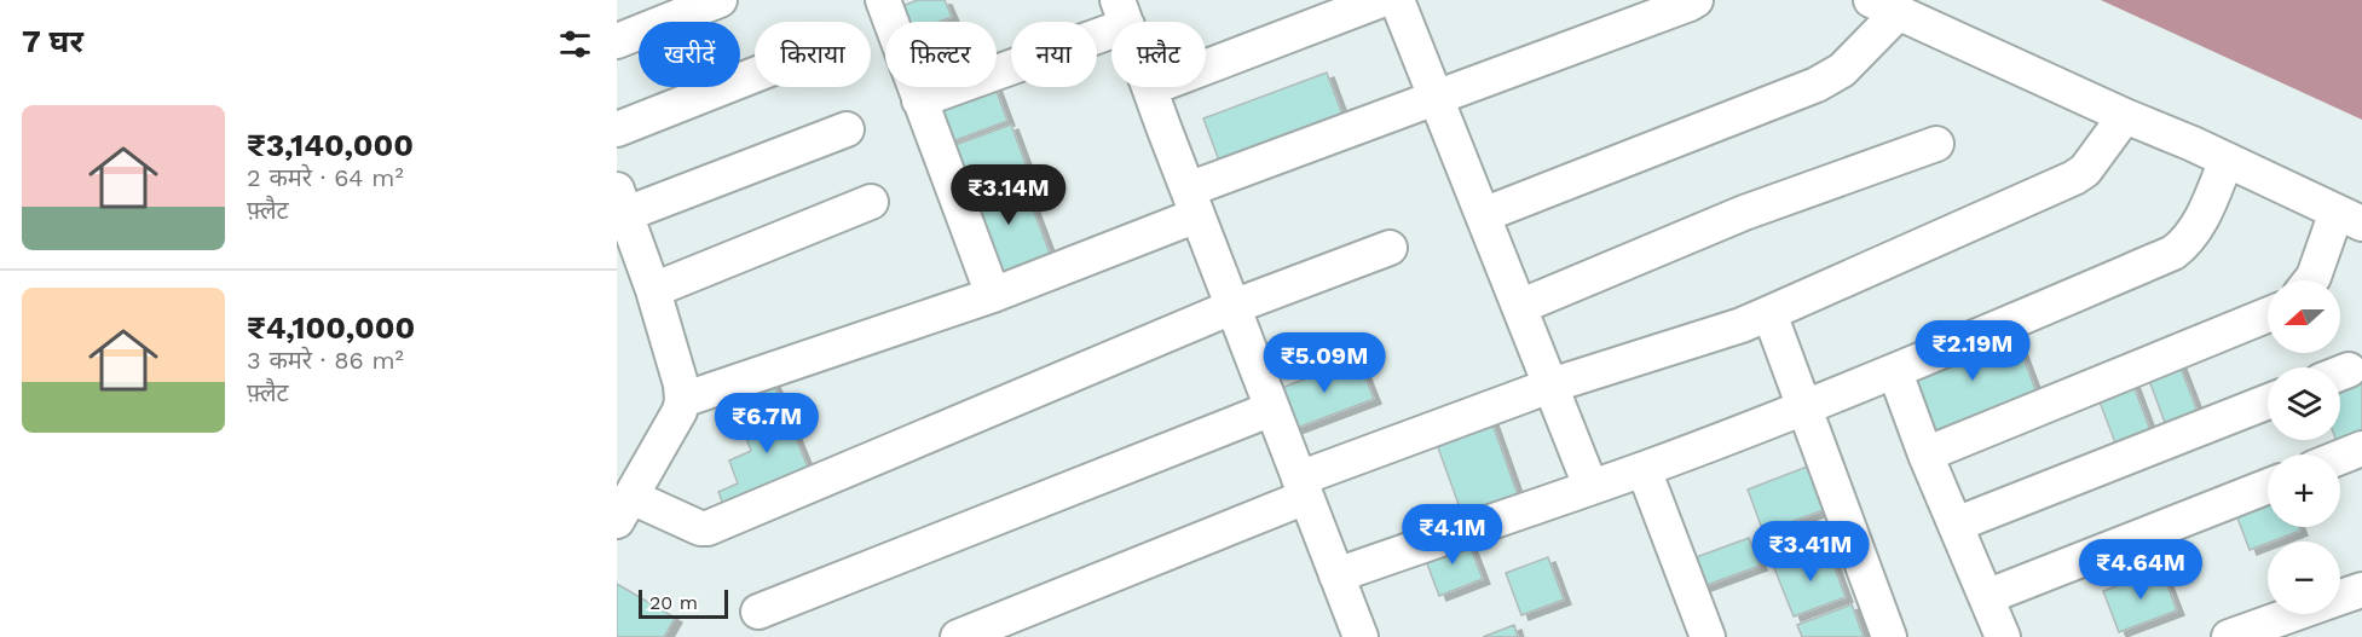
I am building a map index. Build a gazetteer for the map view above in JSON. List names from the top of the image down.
{
  "scale_bar": "20 m",
  "north": "left",
  "page": {
    "heading": "7 घर",
    "chip": [
      "खरीदें",
      "किराया",
      "फ़िल्टर",
      "नया",
      "फ़्लैट"
    ],
    "list": [
      {
        "name": "₹3,140,000",
        "note": "2 कमरे · 64 m² · फ़्लैट"
      },
      {
        "name": "₹4,100,000",
        "note": "3 कमरे · 86 m² · फ़्लैट"
      }
    ],
    "price": [
      "₹3.14M",
      "₹2.19M",
      "₹5.09M",
      "₹6.7M",
      "₹4.1M",
      "₹3.41M",
      "₹4.64M"
    ],
    "map_buttons": ["+", "−"],
    "scale": "20 m"
  }
}
